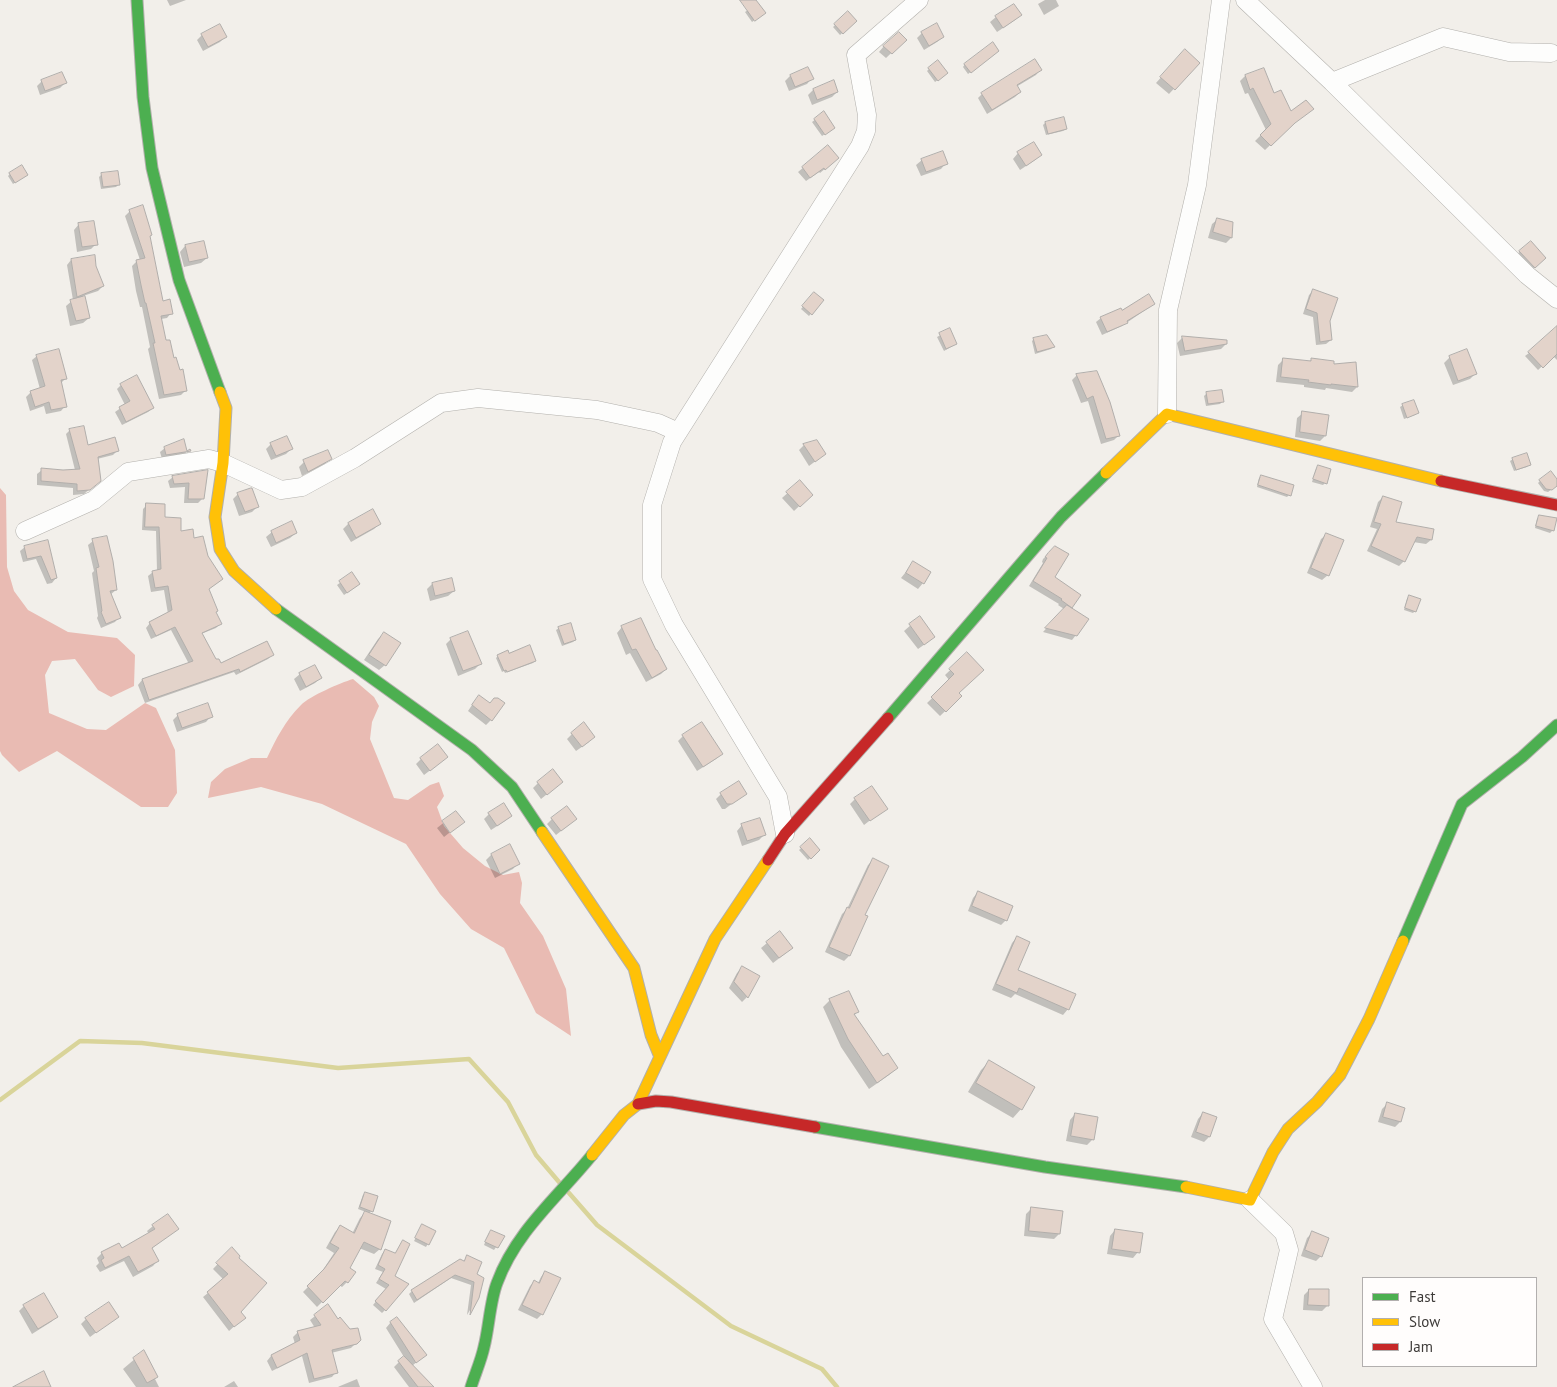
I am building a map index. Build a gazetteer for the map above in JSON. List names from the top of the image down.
{
  "legend": ["Fast", "Slow", "Jam"]
}
